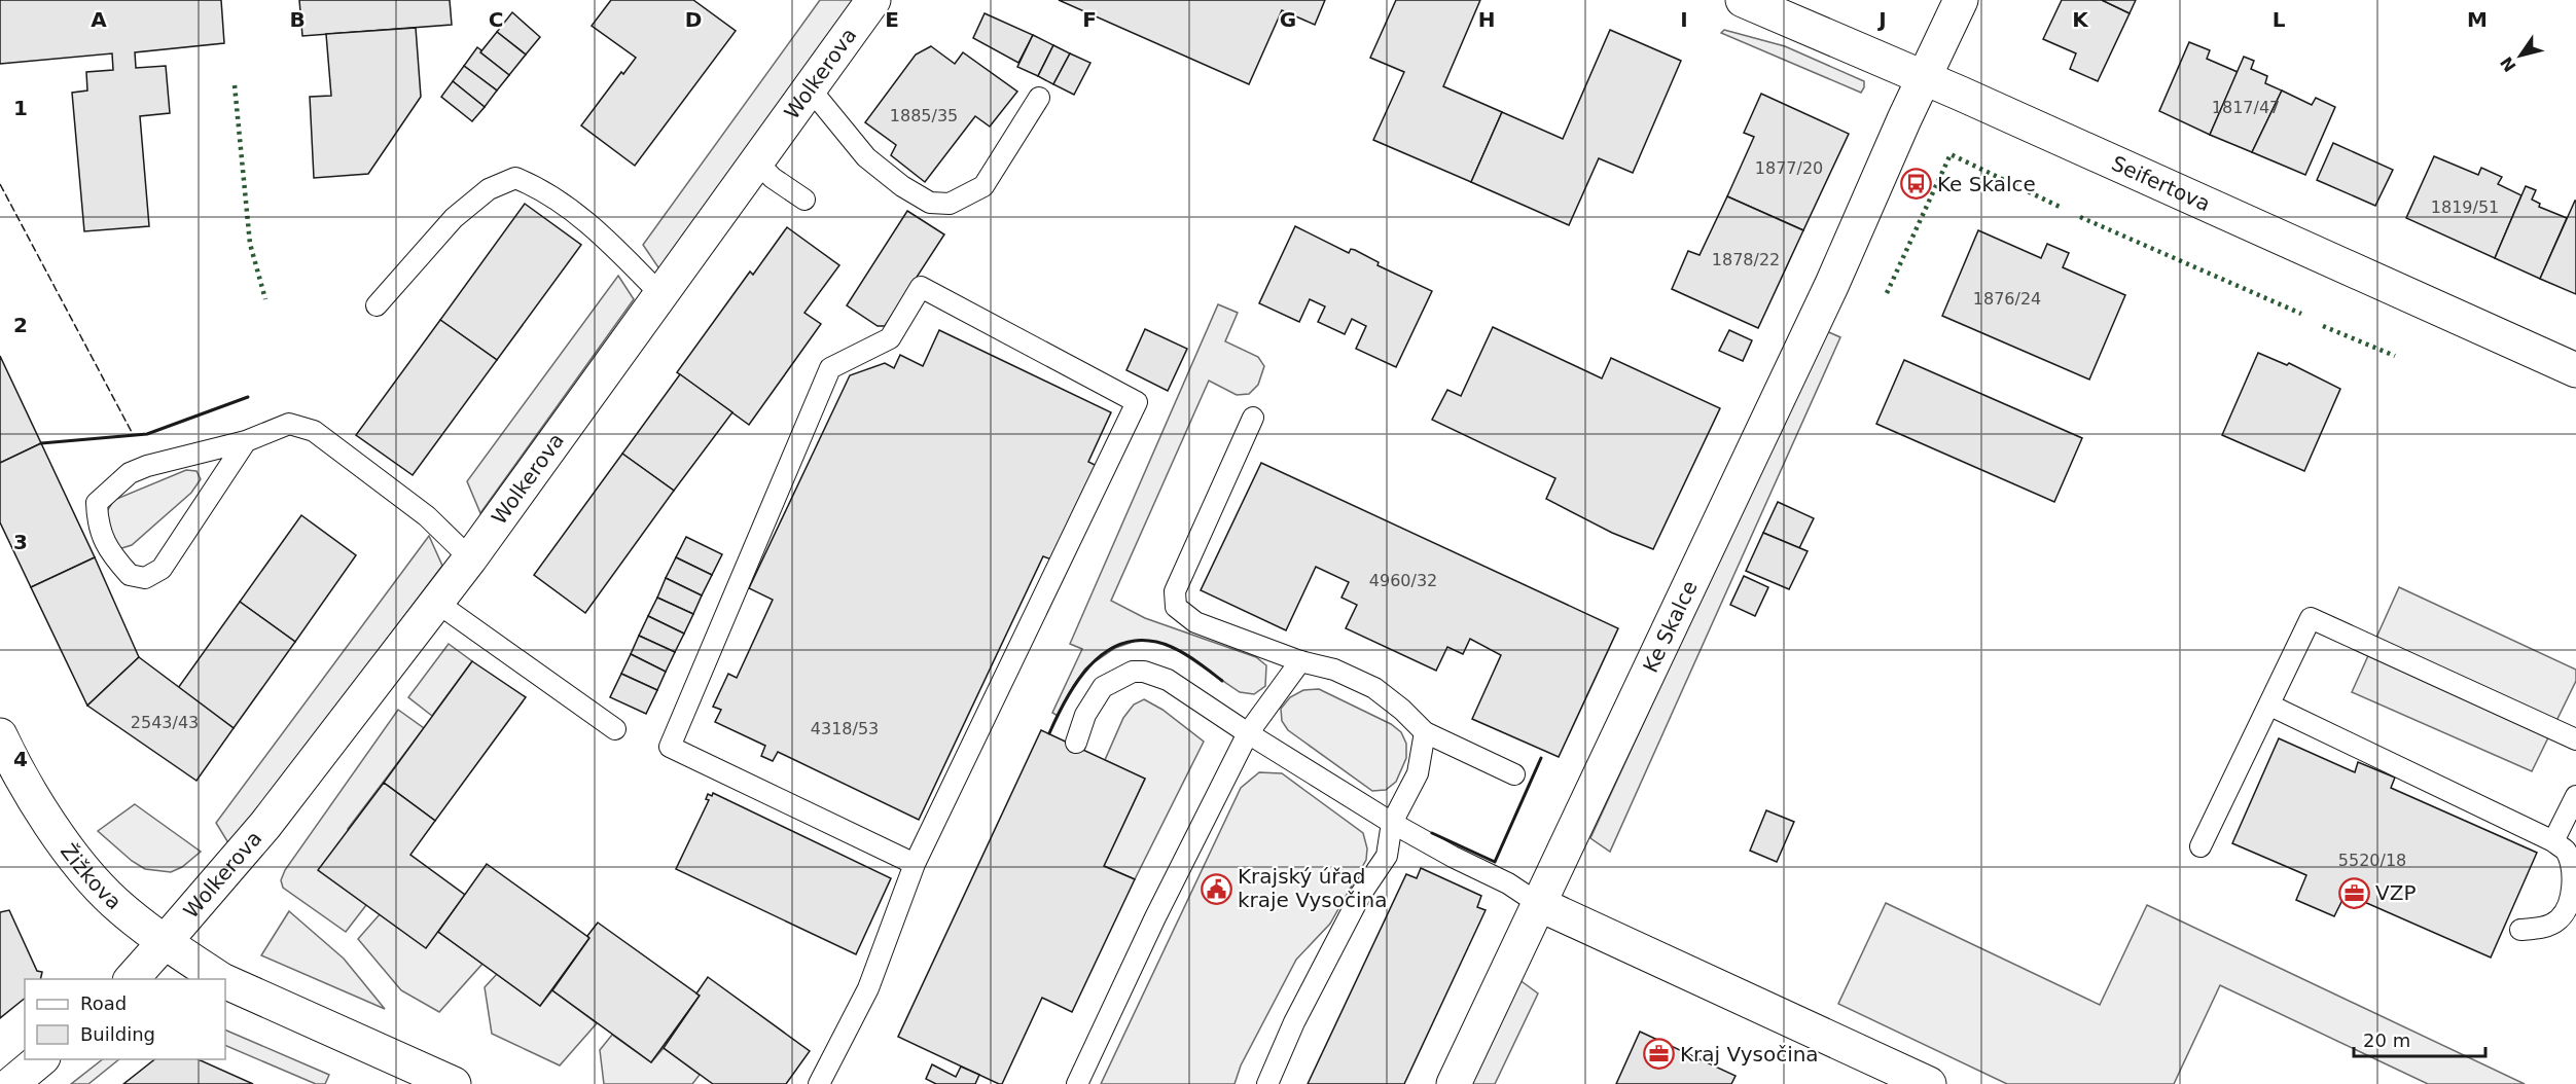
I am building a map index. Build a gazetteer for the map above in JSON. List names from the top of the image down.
{
  "streets": {
    "street": [
      "Wolkerova",
      "Seifertova",
      "Ke Skalce",
      "Žižkova"
    ]
  },
  "crossings": [
    ["Wolkerova", "Žižkova"],
    ["Seifertova", "Ke Skalce"]
  ],
  "places": {
    "bus stop": ["Ke Skalce"],
    "public building": ["Krajský úřad kraje Vysočina"],
    "office": ["VZP", "Kraj Vysočina"]
  },
  "house_numbers": [
    "1817/47",
    "1885/35",
    "1877/20",
    "1819/51",
    "1878/22",
    "1876/24",
    "4960/32",
    "2543/43",
    "4318/53",
    "5520/18"
  ],
  "legend": ["Road", "Building"],
  "scale_bar": "20 m",
  "north": "bottom left",
  "grid": {
    "columns": [
      "A",
      "B",
      "C",
      "D",
      "E",
      "F",
      "G",
      "H",
      "I",
      "J",
      "K",
      "L",
      "M"
    ],
    "rows": [
      "1",
      "2",
      "3",
      "4"
    ]
  }
}
